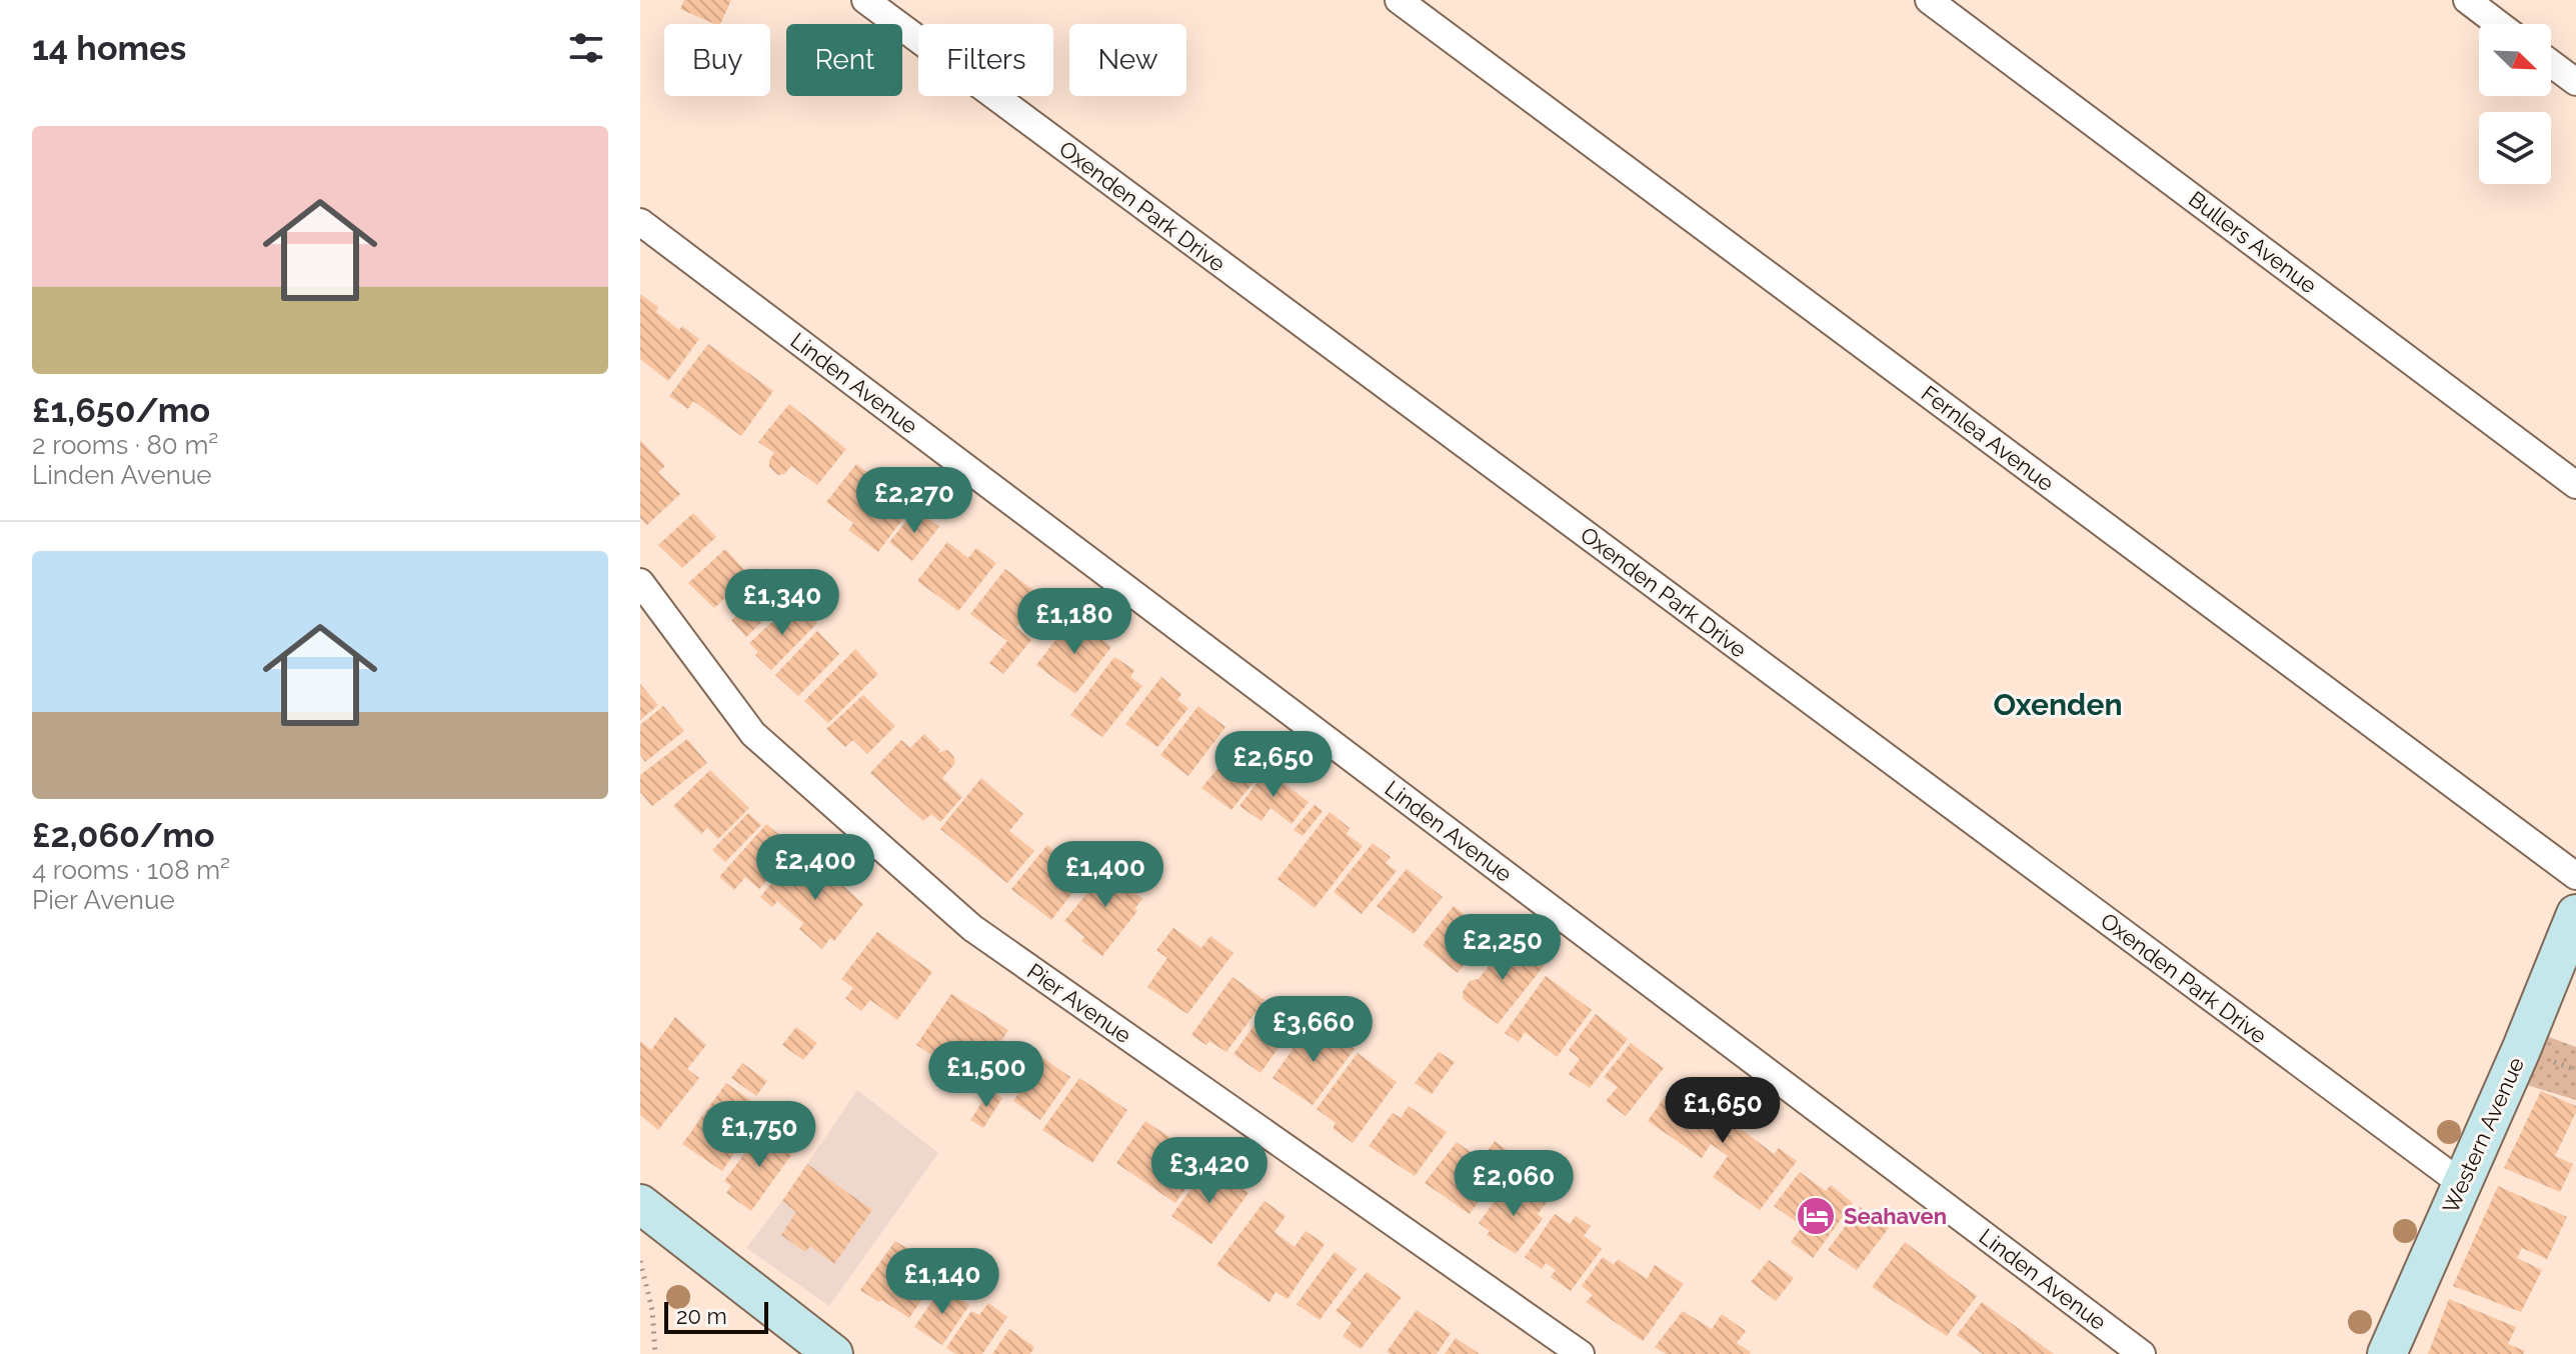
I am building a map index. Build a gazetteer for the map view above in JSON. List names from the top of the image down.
{
  "streets": {
    "street": [
      "Oxenden Park Drive",
      "Bullers Avenue",
      "Linden Avenue",
      "Fernlea Avenue",
      "Pier Avenue",
      "Western Avenue"
    ]
  },
  "crossings": [
    ["Oxenden Park Drive", "Western Avenue"]
  ],
  "districts": ["Oxenden"],
  "places": {
    "hotel": ["Seahaven"]
  },
  "scale_bar": "20 m",
  "north": "bottom right",
  "page": {
    "heading": "14 homes",
    "chip": [
      "Buy",
      "Rent",
      "Filters",
      "New"
    ],
    "list": [
      {
        "name": "£1,650/mo",
        "note": "2 rooms · 80 m² · Linden Avenue"
      },
      {
        "name": "£2,060/mo",
        "note": "4 rooms · 108 m² · Pier Avenue"
      }
    ],
    "price": [
      "£2,270",
      "£1,340",
      "£1,180",
      "£2,650",
      "£2,400",
      "£1,400",
      "£2,250",
      "£3,660",
      "£1,500",
      "£1,650",
      "£1,750",
      "£3,420",
      "£2,060",
      "£1,140"
    ],
    "scale": "20 m"
  }
}
